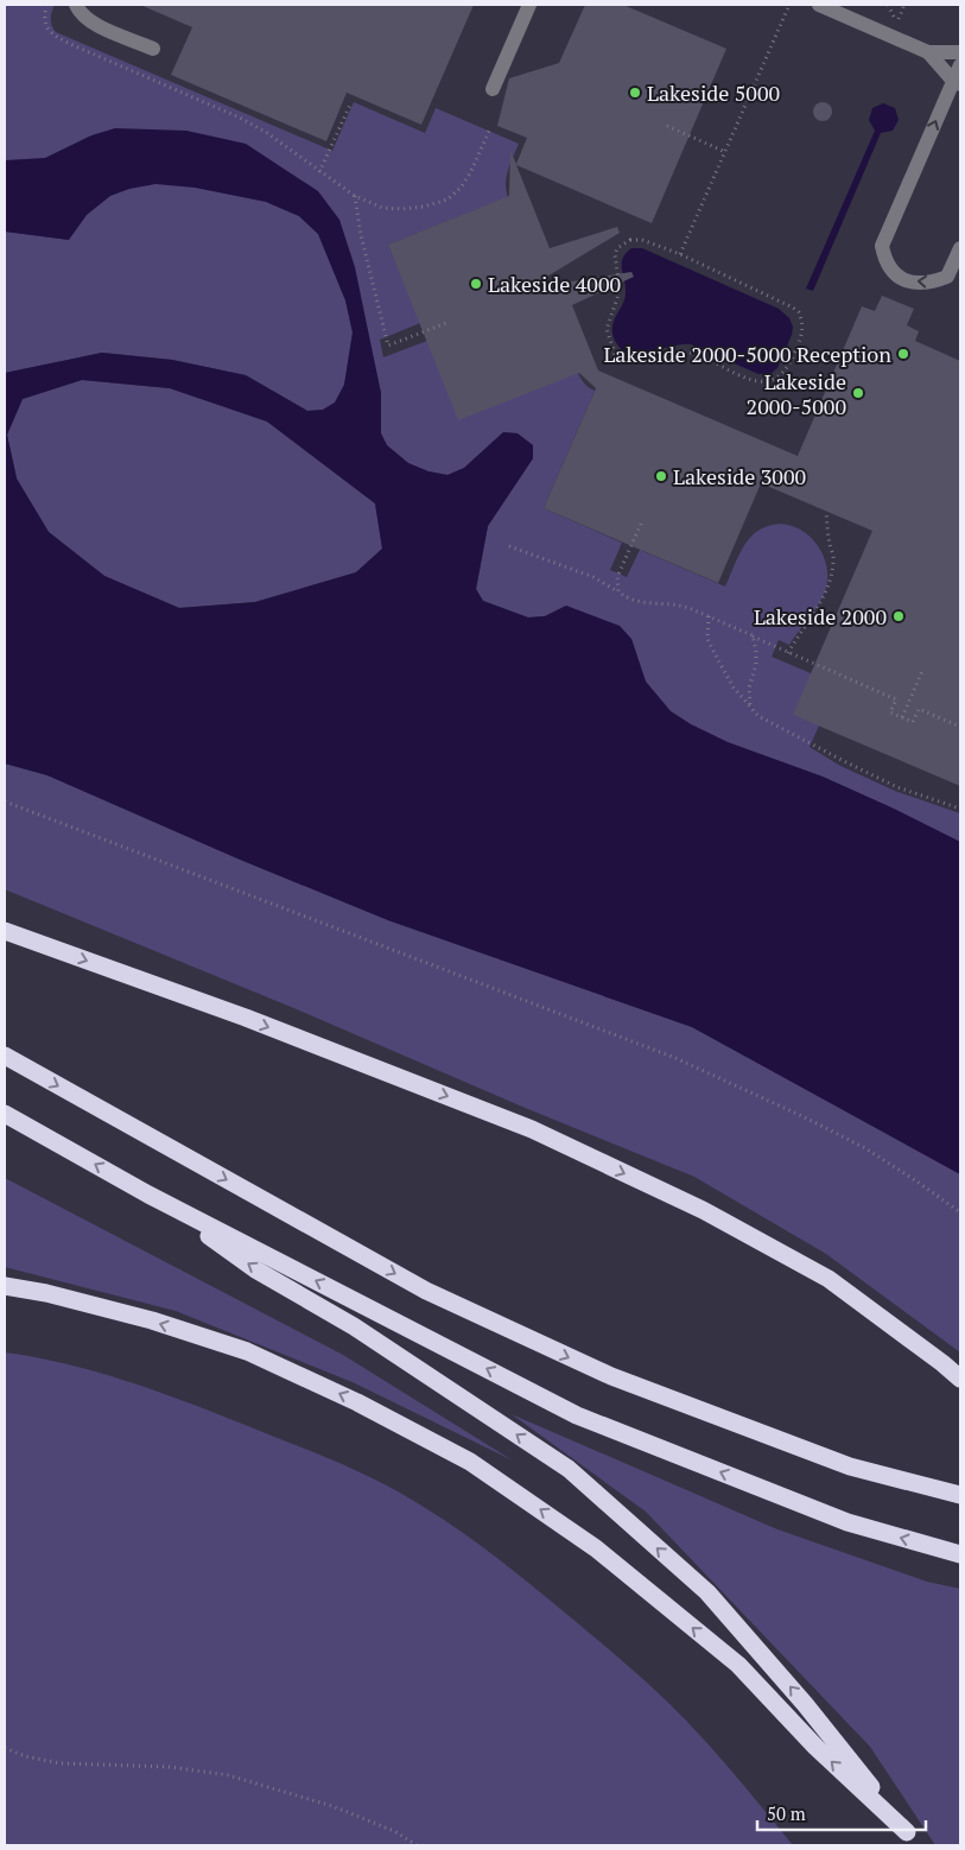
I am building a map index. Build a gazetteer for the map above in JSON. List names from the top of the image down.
{
  "places": [
    "Lakeside 5000",
    "Lakeside 4000",
    "Lakeside 2000-5000 Reception",
    "Lakeside 2000-5000",
    "Lakeside 3000",
    "Lakeside 2000"
  ],
  "scale_bar": "50 m"
}
